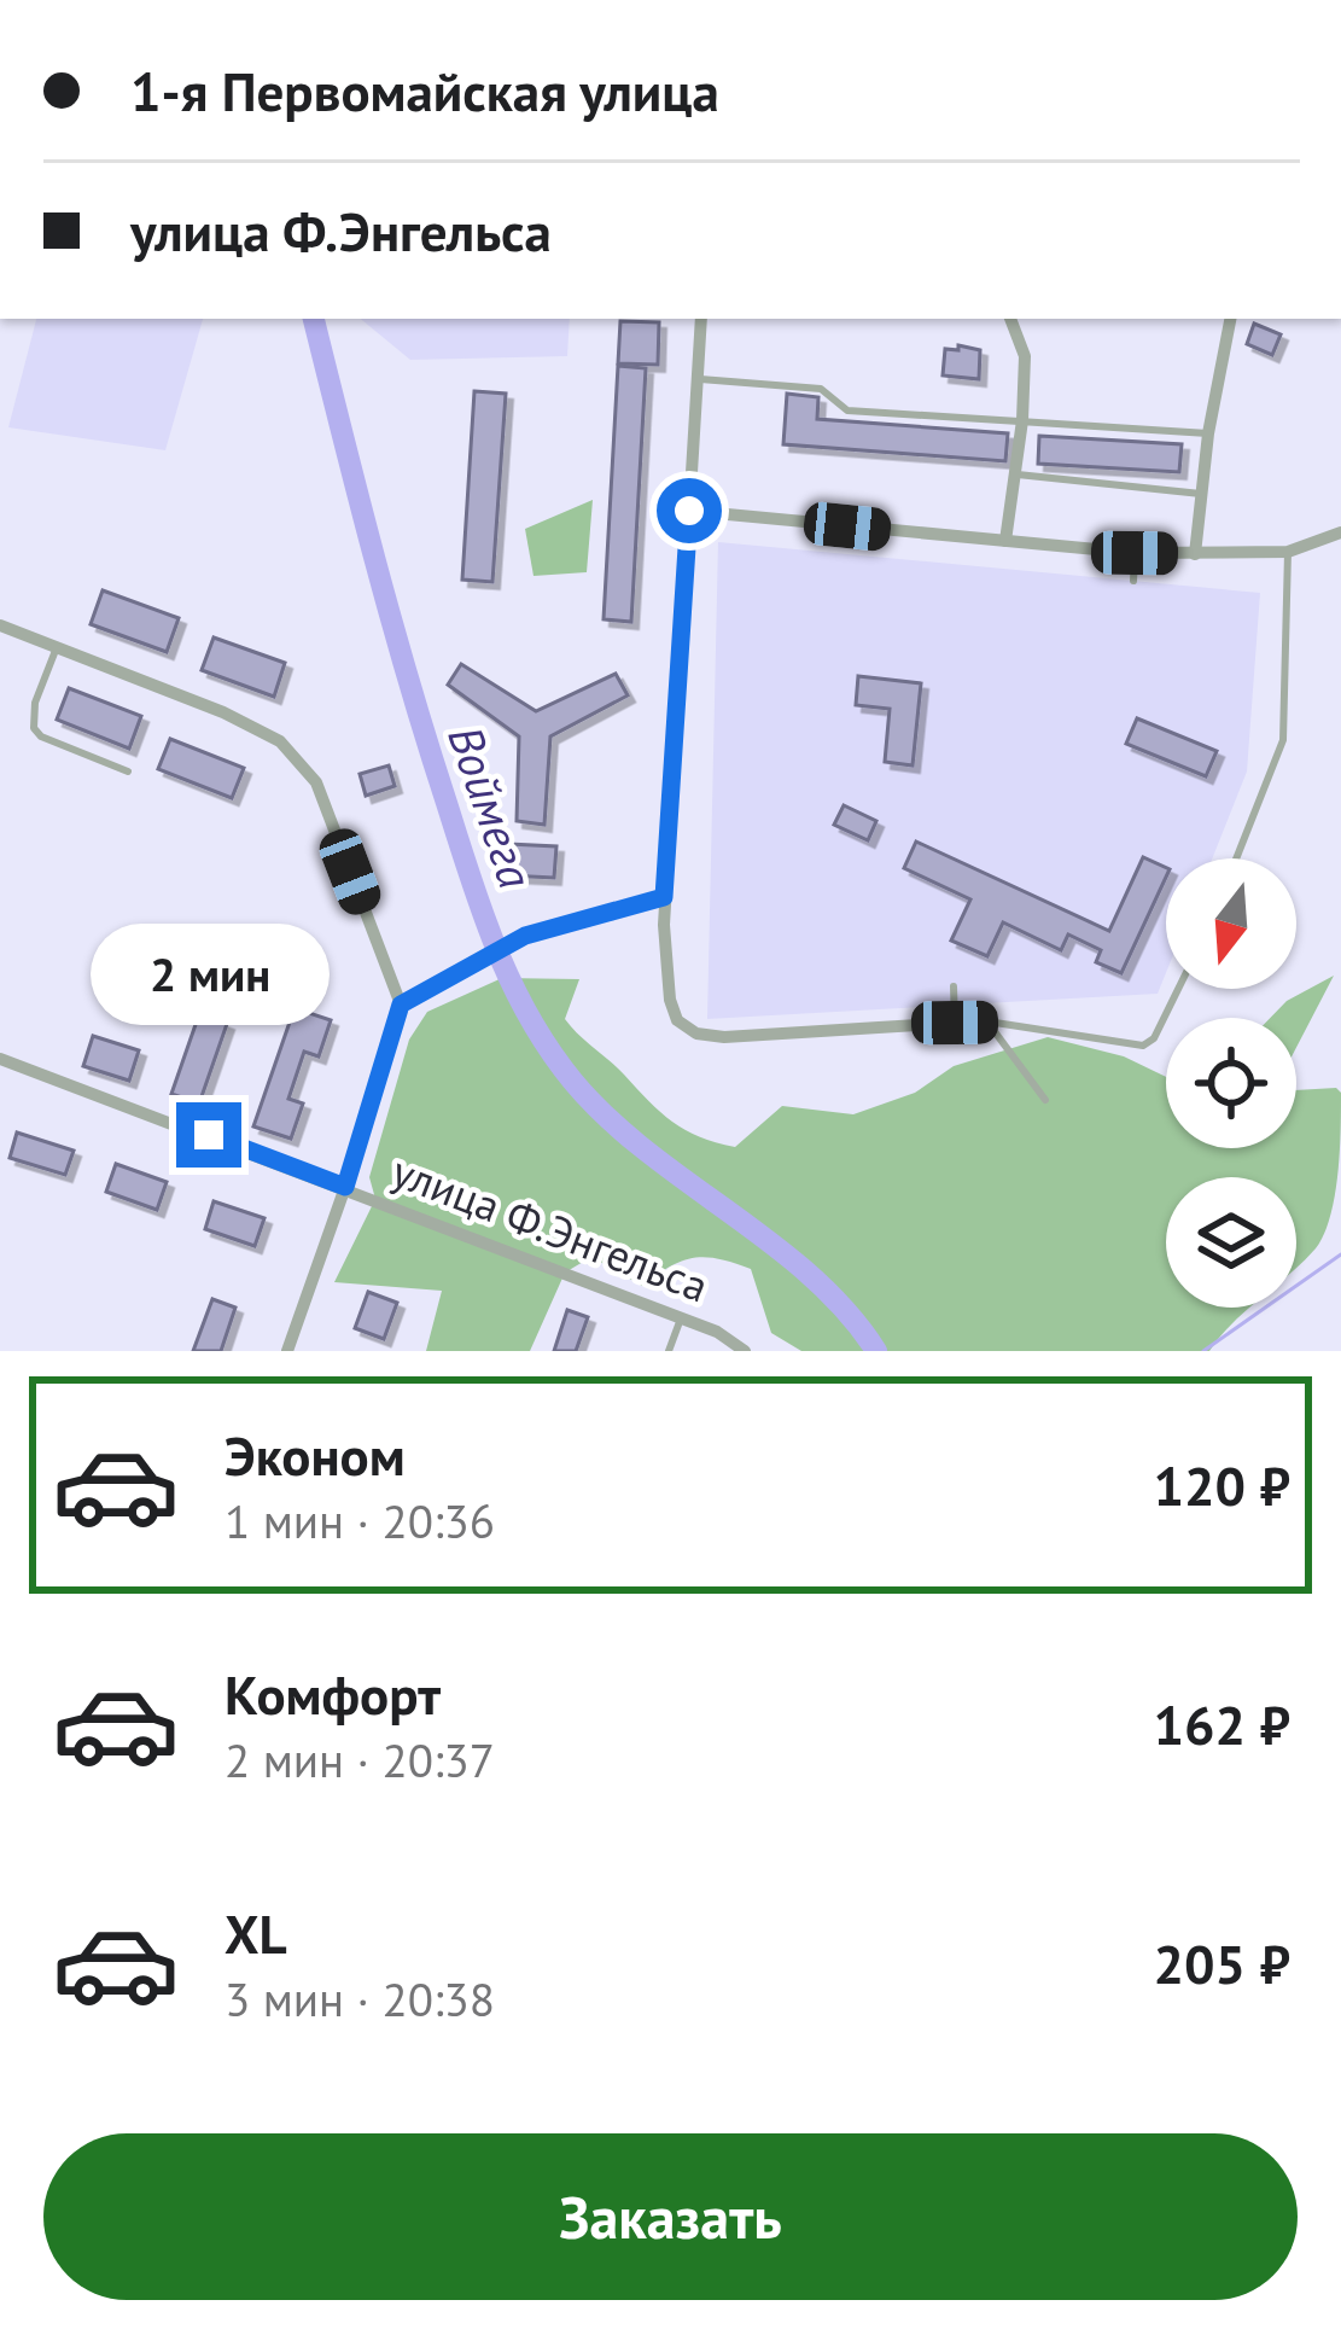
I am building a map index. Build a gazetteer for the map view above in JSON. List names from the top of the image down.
{
  "streets": {
    "street": ["улица Ф.Энгельса"]
  },
  "water": ["Воймега"],
  "north": "bottom",
  "page": {
    "banner": ["1-я Первомайская улица", "улица Ф.Энгельса"],
    "bubble": "2 мин",
    "list": [
      {
        "name": "Эконом",
        "note": "1 мин · 20:36",
        "value": "120 ₽"
      },
      {
        "name": "Комфорт",
        "note": "2 мин · 20:37",
        "value": "162 ₽"
      },
      {
        "name": "XL",
        "note": "3 мин · 20:38",
        "value": "205 ₽"
      }
    ],
    "buttons": "Заказать"
  }
}
